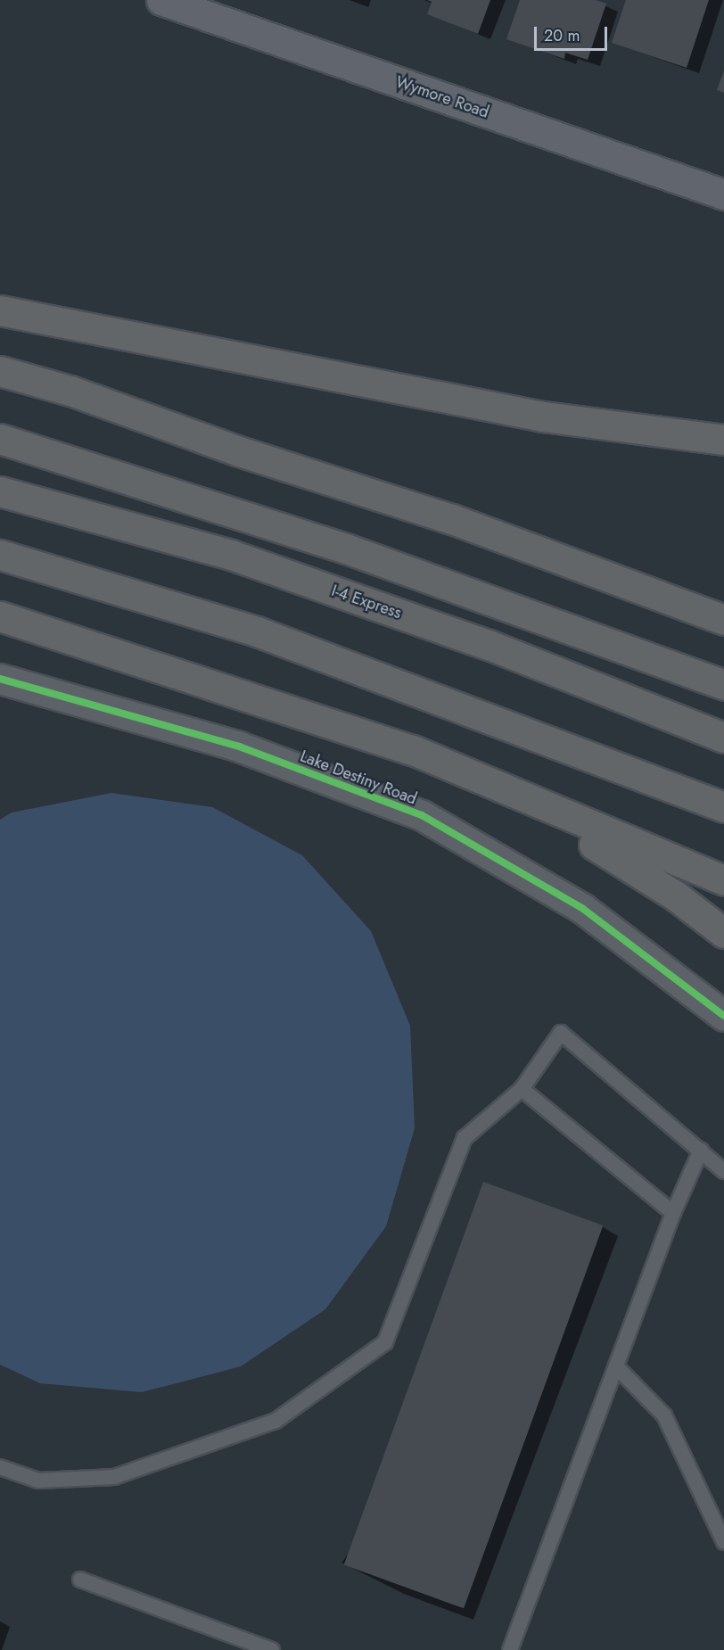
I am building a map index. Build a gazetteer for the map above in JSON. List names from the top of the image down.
{
  "streets": {
    "highway": ["I-4 Express"],
    "main road": ["Wymore Road"],
    "street": ["Lake Destiny Road"]
  },
  "scale_bar": "20 m"
}
